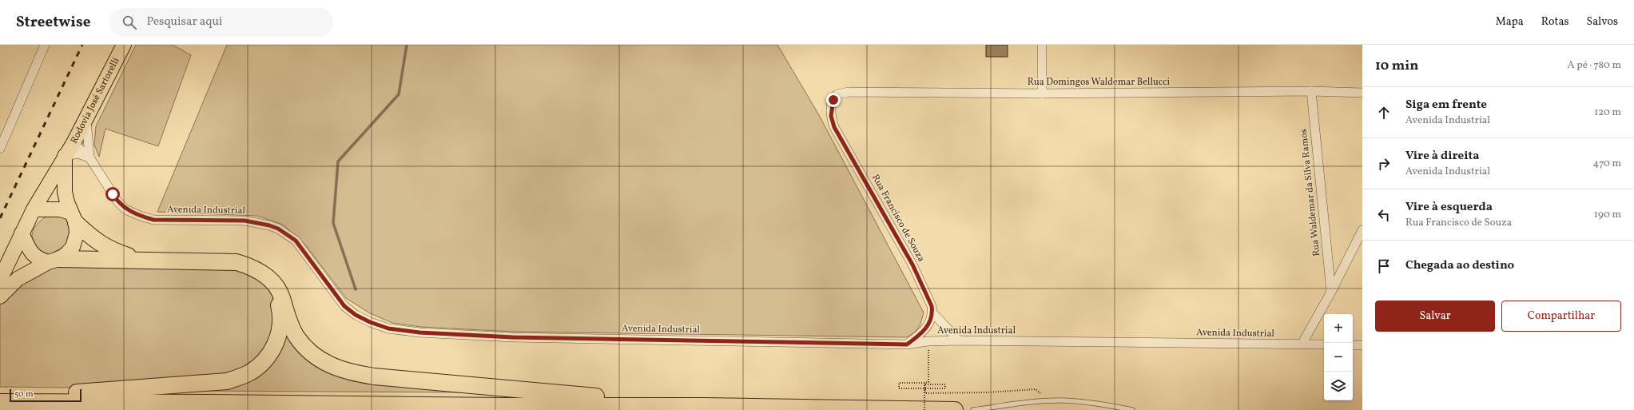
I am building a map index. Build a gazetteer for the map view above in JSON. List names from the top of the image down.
{
  "streets": {
    "main road": ["Rodovia José Sartorelli"],
    "street": [
      "Rua Domingos Waldemar Bellucci",
      "Rua Waldemar da Silva Ramos",
      "Avenida Industrial",
      "Rua Francisco de Souza"
    ]
  },
  "crossings": [
    ["Rua Domingos Waldemar Bellucci", "Rua Waldemar da Silva Ramos"],
    ["Rua Domingos Waldemar Bellucci", "Rua Francisco de Souza"],
    ["Rodovia José Sartorelli", "Avenida Industrial"]
  ],
  "scale_bar": "50 m",
  "page": {
    "header": "Streetwise",
    "search": "Pesquisar aqui",
    "nav": ["Mapa", "Rotas", "Salvos"],
    "heading": ["10 min", "A pé · 780 m"],
    "list": [
      ["Siga em frente", "Avenida Industrial", "120 m"],
      ["Vire à direita", "Avenida Industrial", "470 m"],
      ["Vire à esquerda", "Rua Francisco de Souza", "190 m"],
      "Chegada ao destino"
    ],
    "buttons": ["Salvar", "Compartilhar"],
    "map_buttons": ["+", "−"],
    "scale": "50 m"
  }
}
